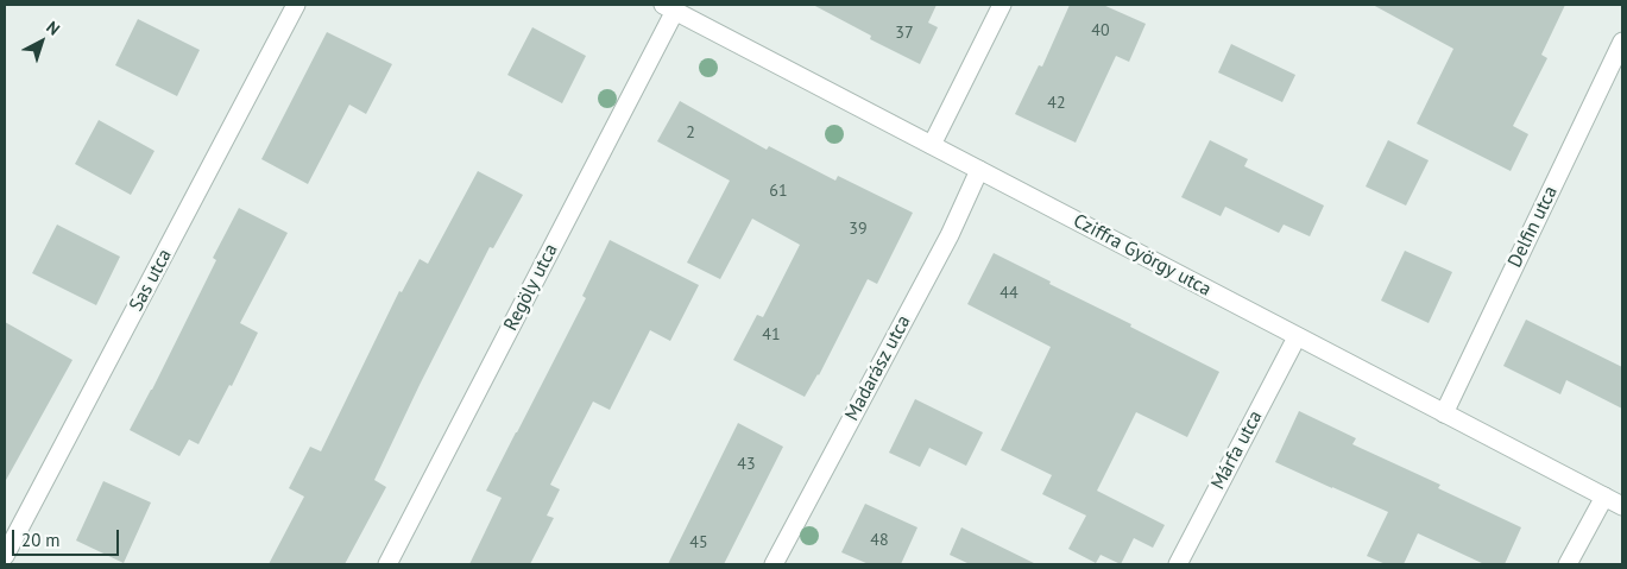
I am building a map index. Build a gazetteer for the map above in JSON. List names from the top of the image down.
{
  "streets": {
    "street": [
      "Delfin utca",
      "Cziffra György utca",
      "Sas utca",
      "Regöly utca",
      "Madarász utca",
      "Márfa utca"
    ]
  },
  "crossings": [
    ["Delfin utca", "Cziffra György utca"],
    ["Cziffra György utca", "Regöly utca"],
    ["Cziffra György utca", "Madarász utca"],
    ["Cziffra György utca", "Márfa utca"]
  ],
  "house_numbers": [
    "40",
    "37",
    "42",
    "2",
    "61",
    "39",
    "44",
    "41",
    "43",
    "48",
    "45"
  ],
  "scale_bar": "20 m",
  "north": "top right"
}
